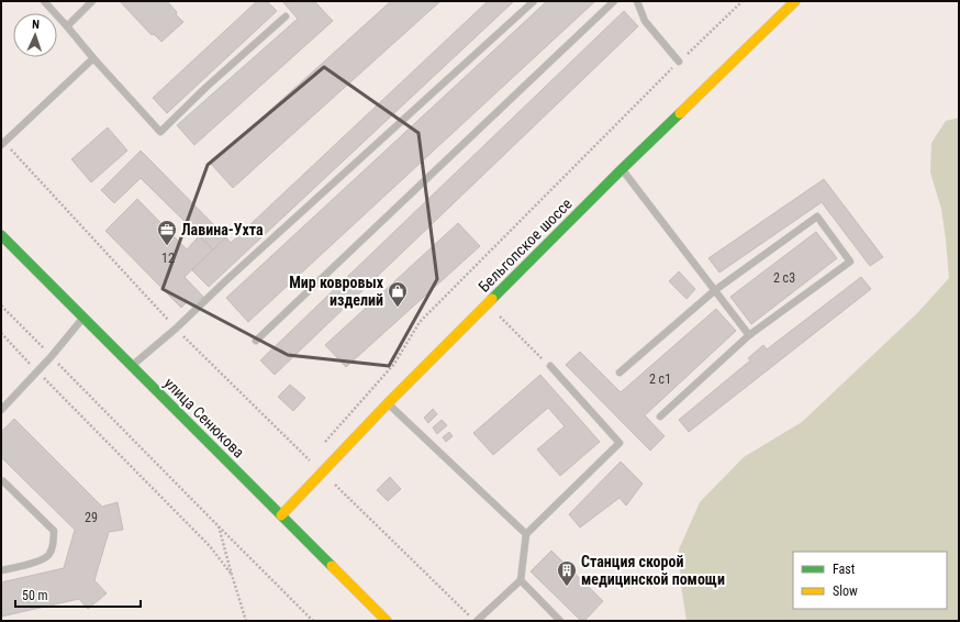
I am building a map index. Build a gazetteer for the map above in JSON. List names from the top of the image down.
{
  "streets": {
    "street": ["Бельгопское шоссе", "улица Сенюкова"]
  },
  "crossings": [
    ["Бельгопское шоссе", "улица Сенюкова"]
  ],
  "places": {
    "office": ["Лавина-Ухта"],
    "shop": ["Мир ковровых изделий"],
    "building": ["Станция скорой медицинской помощи"]
  },
  "house_numbers": [
    "12",
    "2 с3",
    "2 с1",
    "29"
  ],
  "legend": ["Fast", "Slow"],
  "scale_bar": "50 m",
  "north": "top"
}
